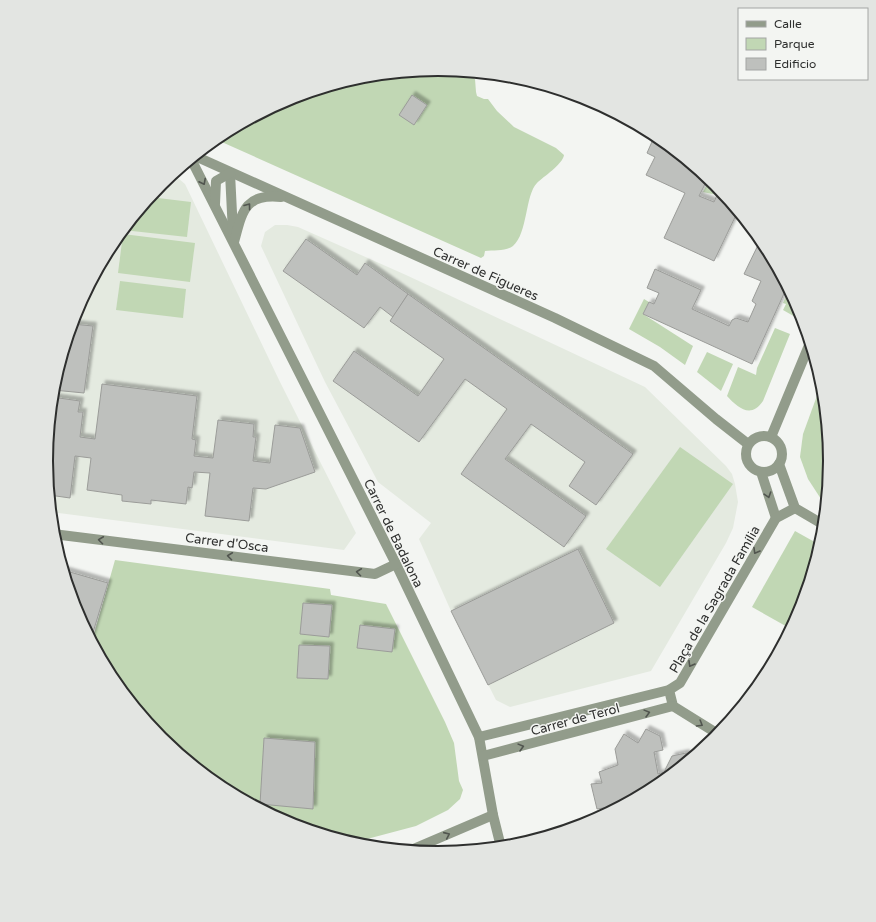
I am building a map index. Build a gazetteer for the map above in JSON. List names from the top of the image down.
{
  "streets": {
    "street": [
      "Carrer de Figueres",
      "Carrer de Badalona",
      "Carrer d'Osca",
      "Plaça de la Sagrada Família",
      "Carrer de Terol"
    ]
  },
  "crossings": [
    ["Carrer de Figueres", "Carrer de Badalona"],
    ["Carrer de Figueres", "Plaça de la Sagrada Família"],
    ["Carrer de Badalona", "Carrer d'Osca"],
    ["Carrer de Badalona", "Carrer de Terol"],
    ["Plaça de la Sagrada Família", "Carrer de Terol"]
  ],
  "one_way": ["Carrer d'Osca", "Plaça de la Sagrada Família"],
  "legend": ["Calle", "Parque", "Edificio"]
}
